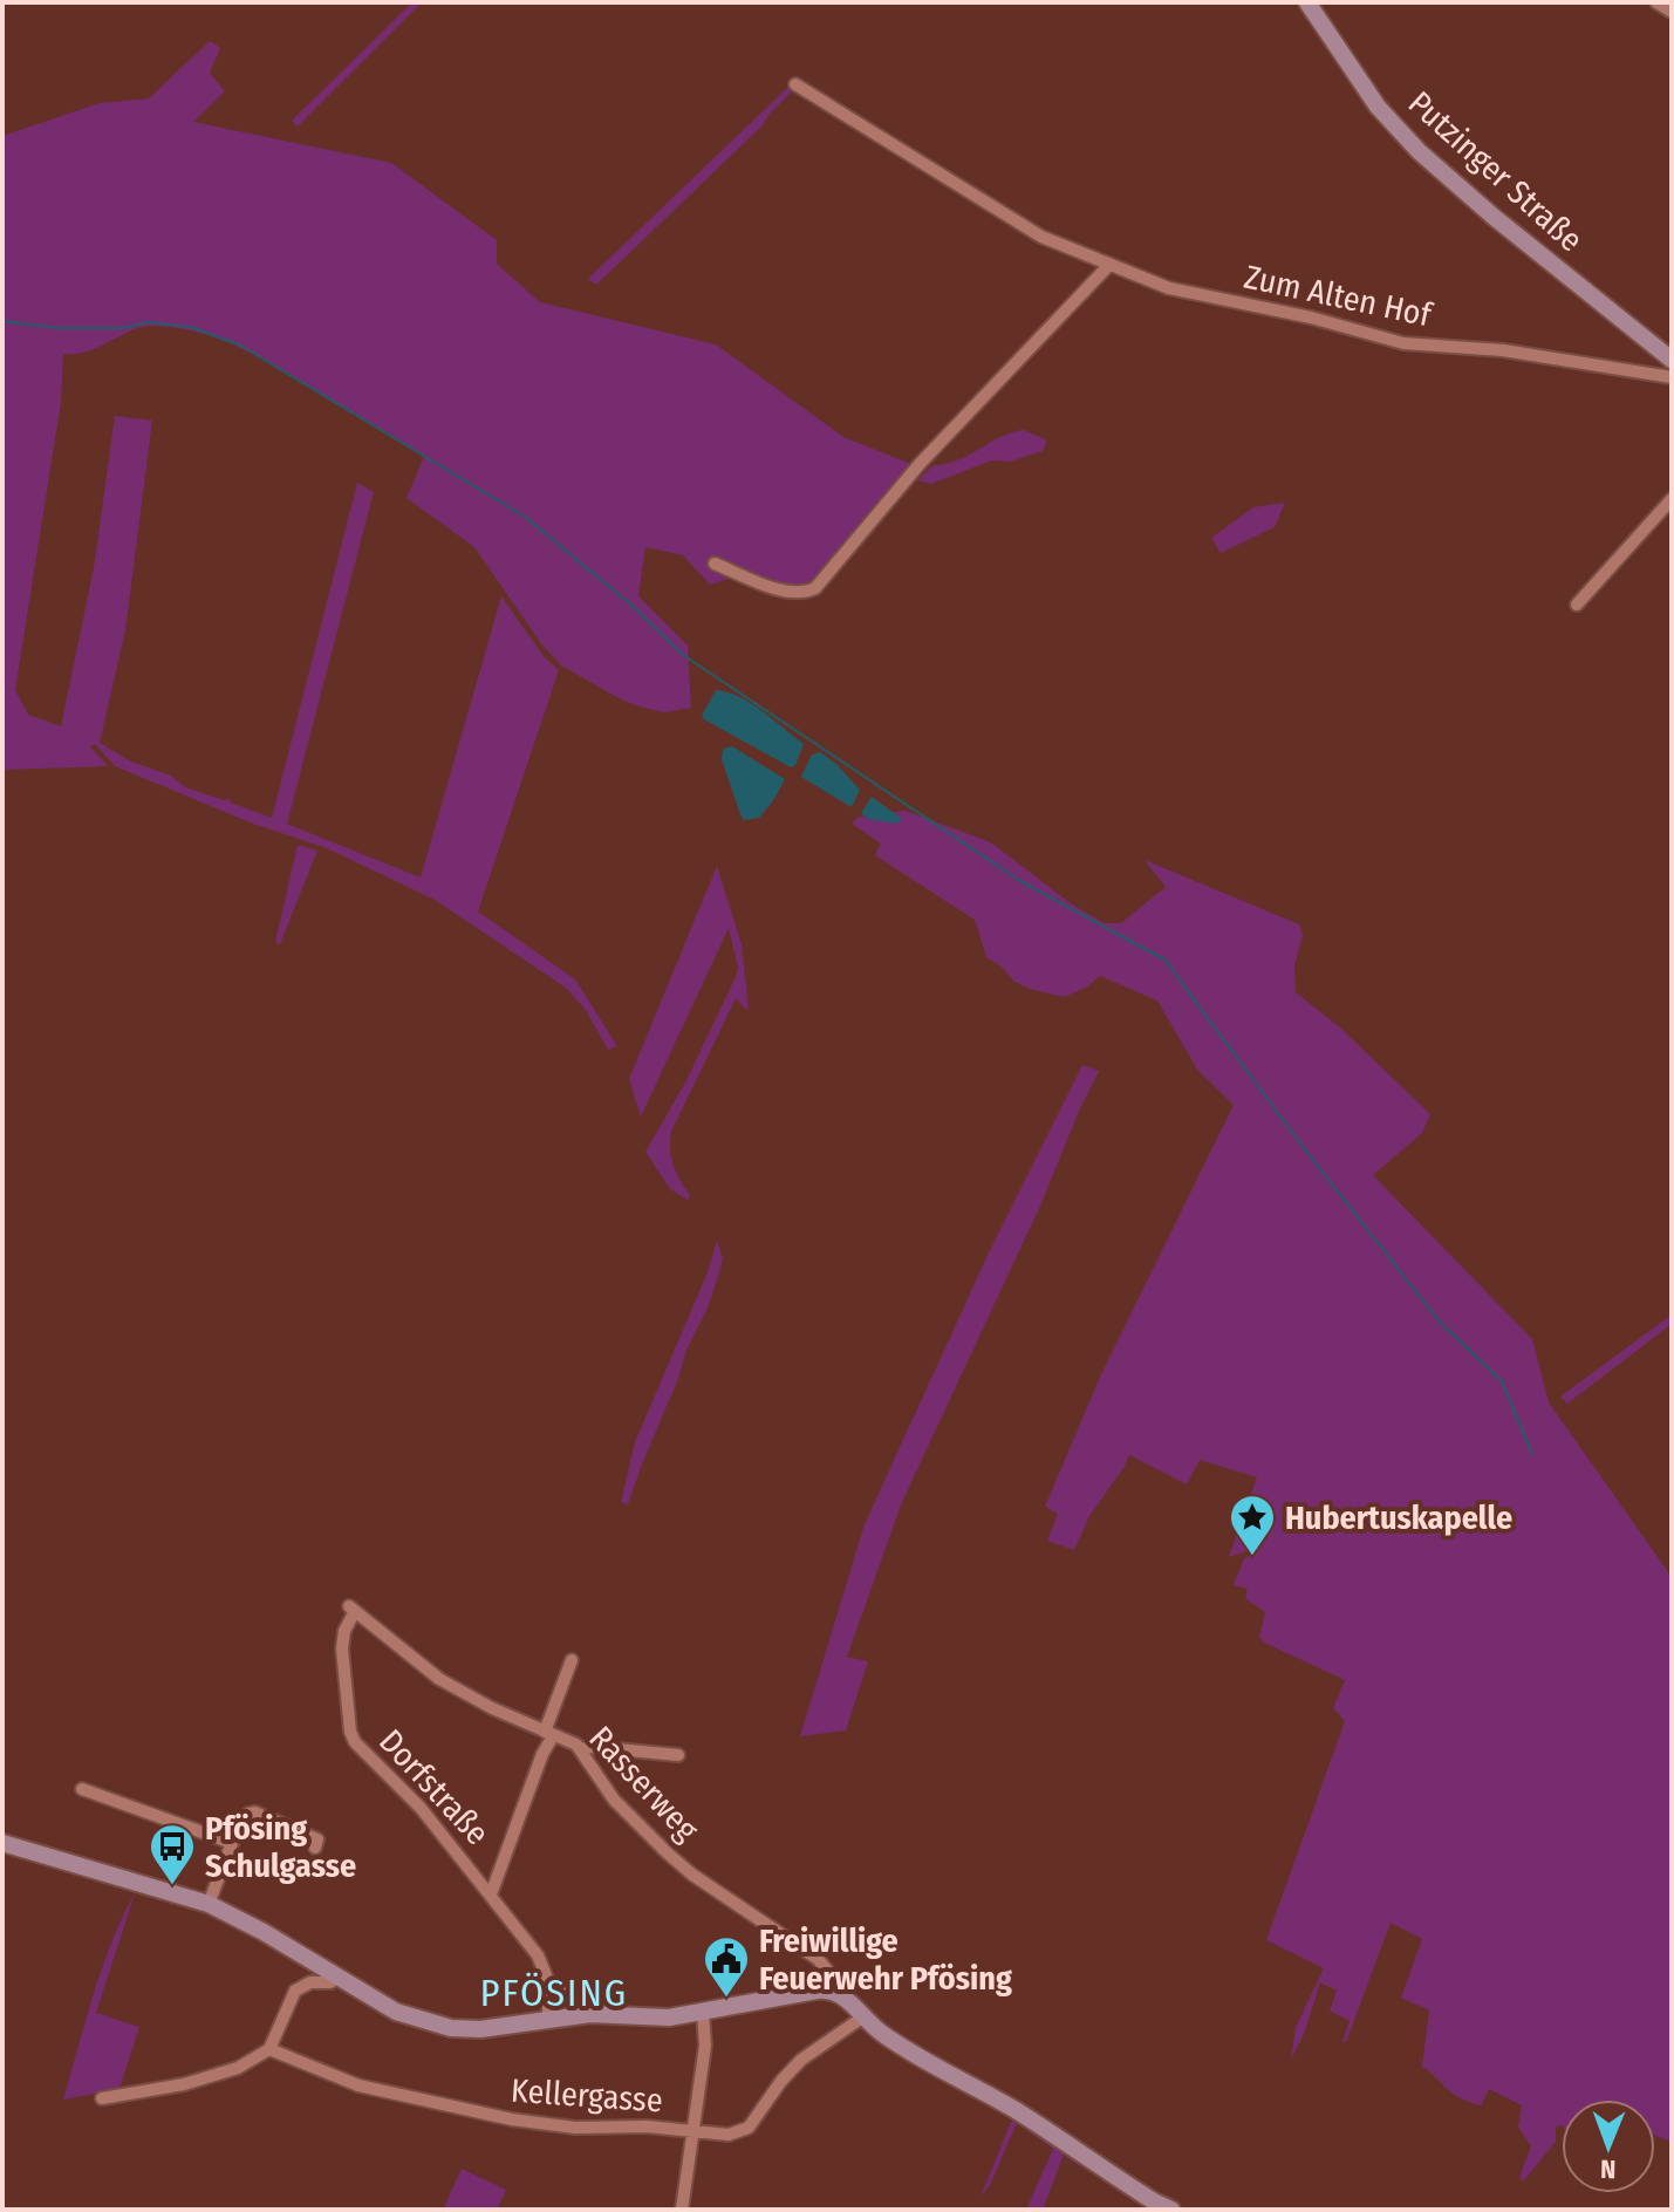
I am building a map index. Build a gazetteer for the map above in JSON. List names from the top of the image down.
{
  "streets": {
    "street": [
      "Putzinger Straße",
      "Zum Alten Hof",
      "Rasserweg",
      "Dorfstraße",
      "Kellergasse"
    ]
  },
  "crossings": [
    ["Rasserweg", "Dorfstraße"]
  ],
  "districts": ["PFÖSING"],
  "places": {
    "place": ["Hubertuskapelle"],
    "bus stop": ["Pfösing Schulgasse"],
    "public building": ["Freiwillige Feuerwehr Pfösing"]
  },
  "north": "bottom"
}
